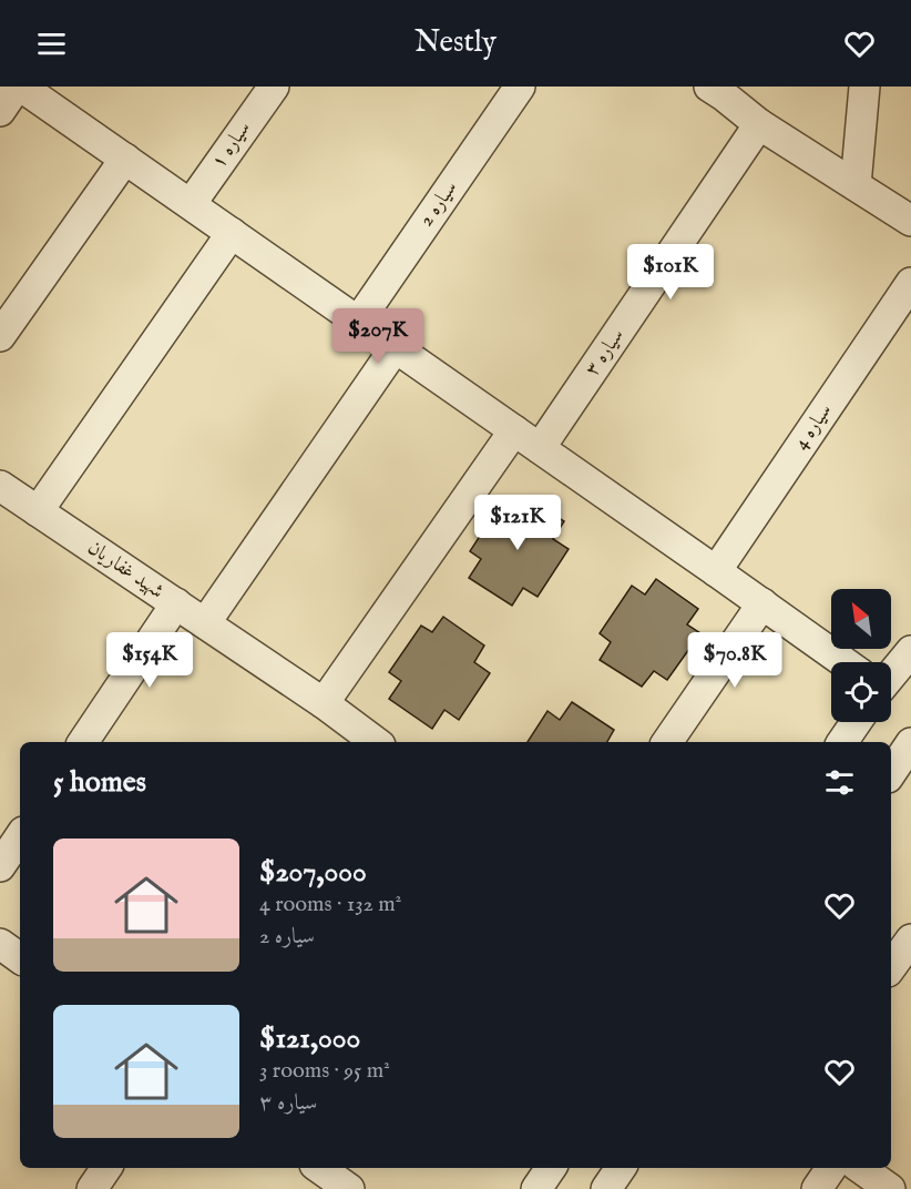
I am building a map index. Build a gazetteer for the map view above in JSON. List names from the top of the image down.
{
  "streets": {
    "street": [
      "سیاره ۱",
      "سیاره 2",
      "سیاره ۳",
      "سیاره 4",
      "شهید غفاریان"
    ]
  },
  "north": "top left",
  "page": {
    "header": "Nestly",
    "price": [
      "$101K",
      "$207K",
      "$121K",
      "$154K",
      "$70.8K"
    ],
    "heading": "5 homes",
    "list": [
      {
        "name": "$207,000",
        "note": "4 rooms · 132 m² · سیاره 2"
      },
      {
        "name": "$121,000",
        "note": "3 rooms · 95 m² · سیاره ۳"
      }
    ]
  }
}
